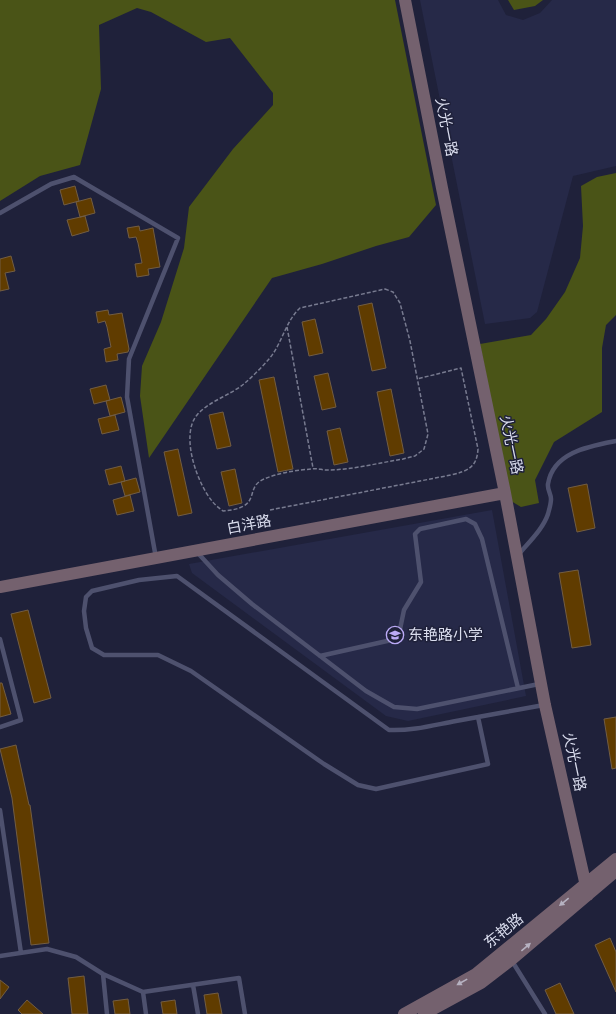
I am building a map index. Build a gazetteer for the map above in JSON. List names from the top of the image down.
{
  "streets": {
    "street": ["火光一路", "白洋路", "东艳路"]
  },
  "crossings": [
    ["火光一路", "白洋路"],
    ["火光一路", "东艳路"]
  ],
  "places": {
    "school or university": ["东艳路小学"]
  }
}
